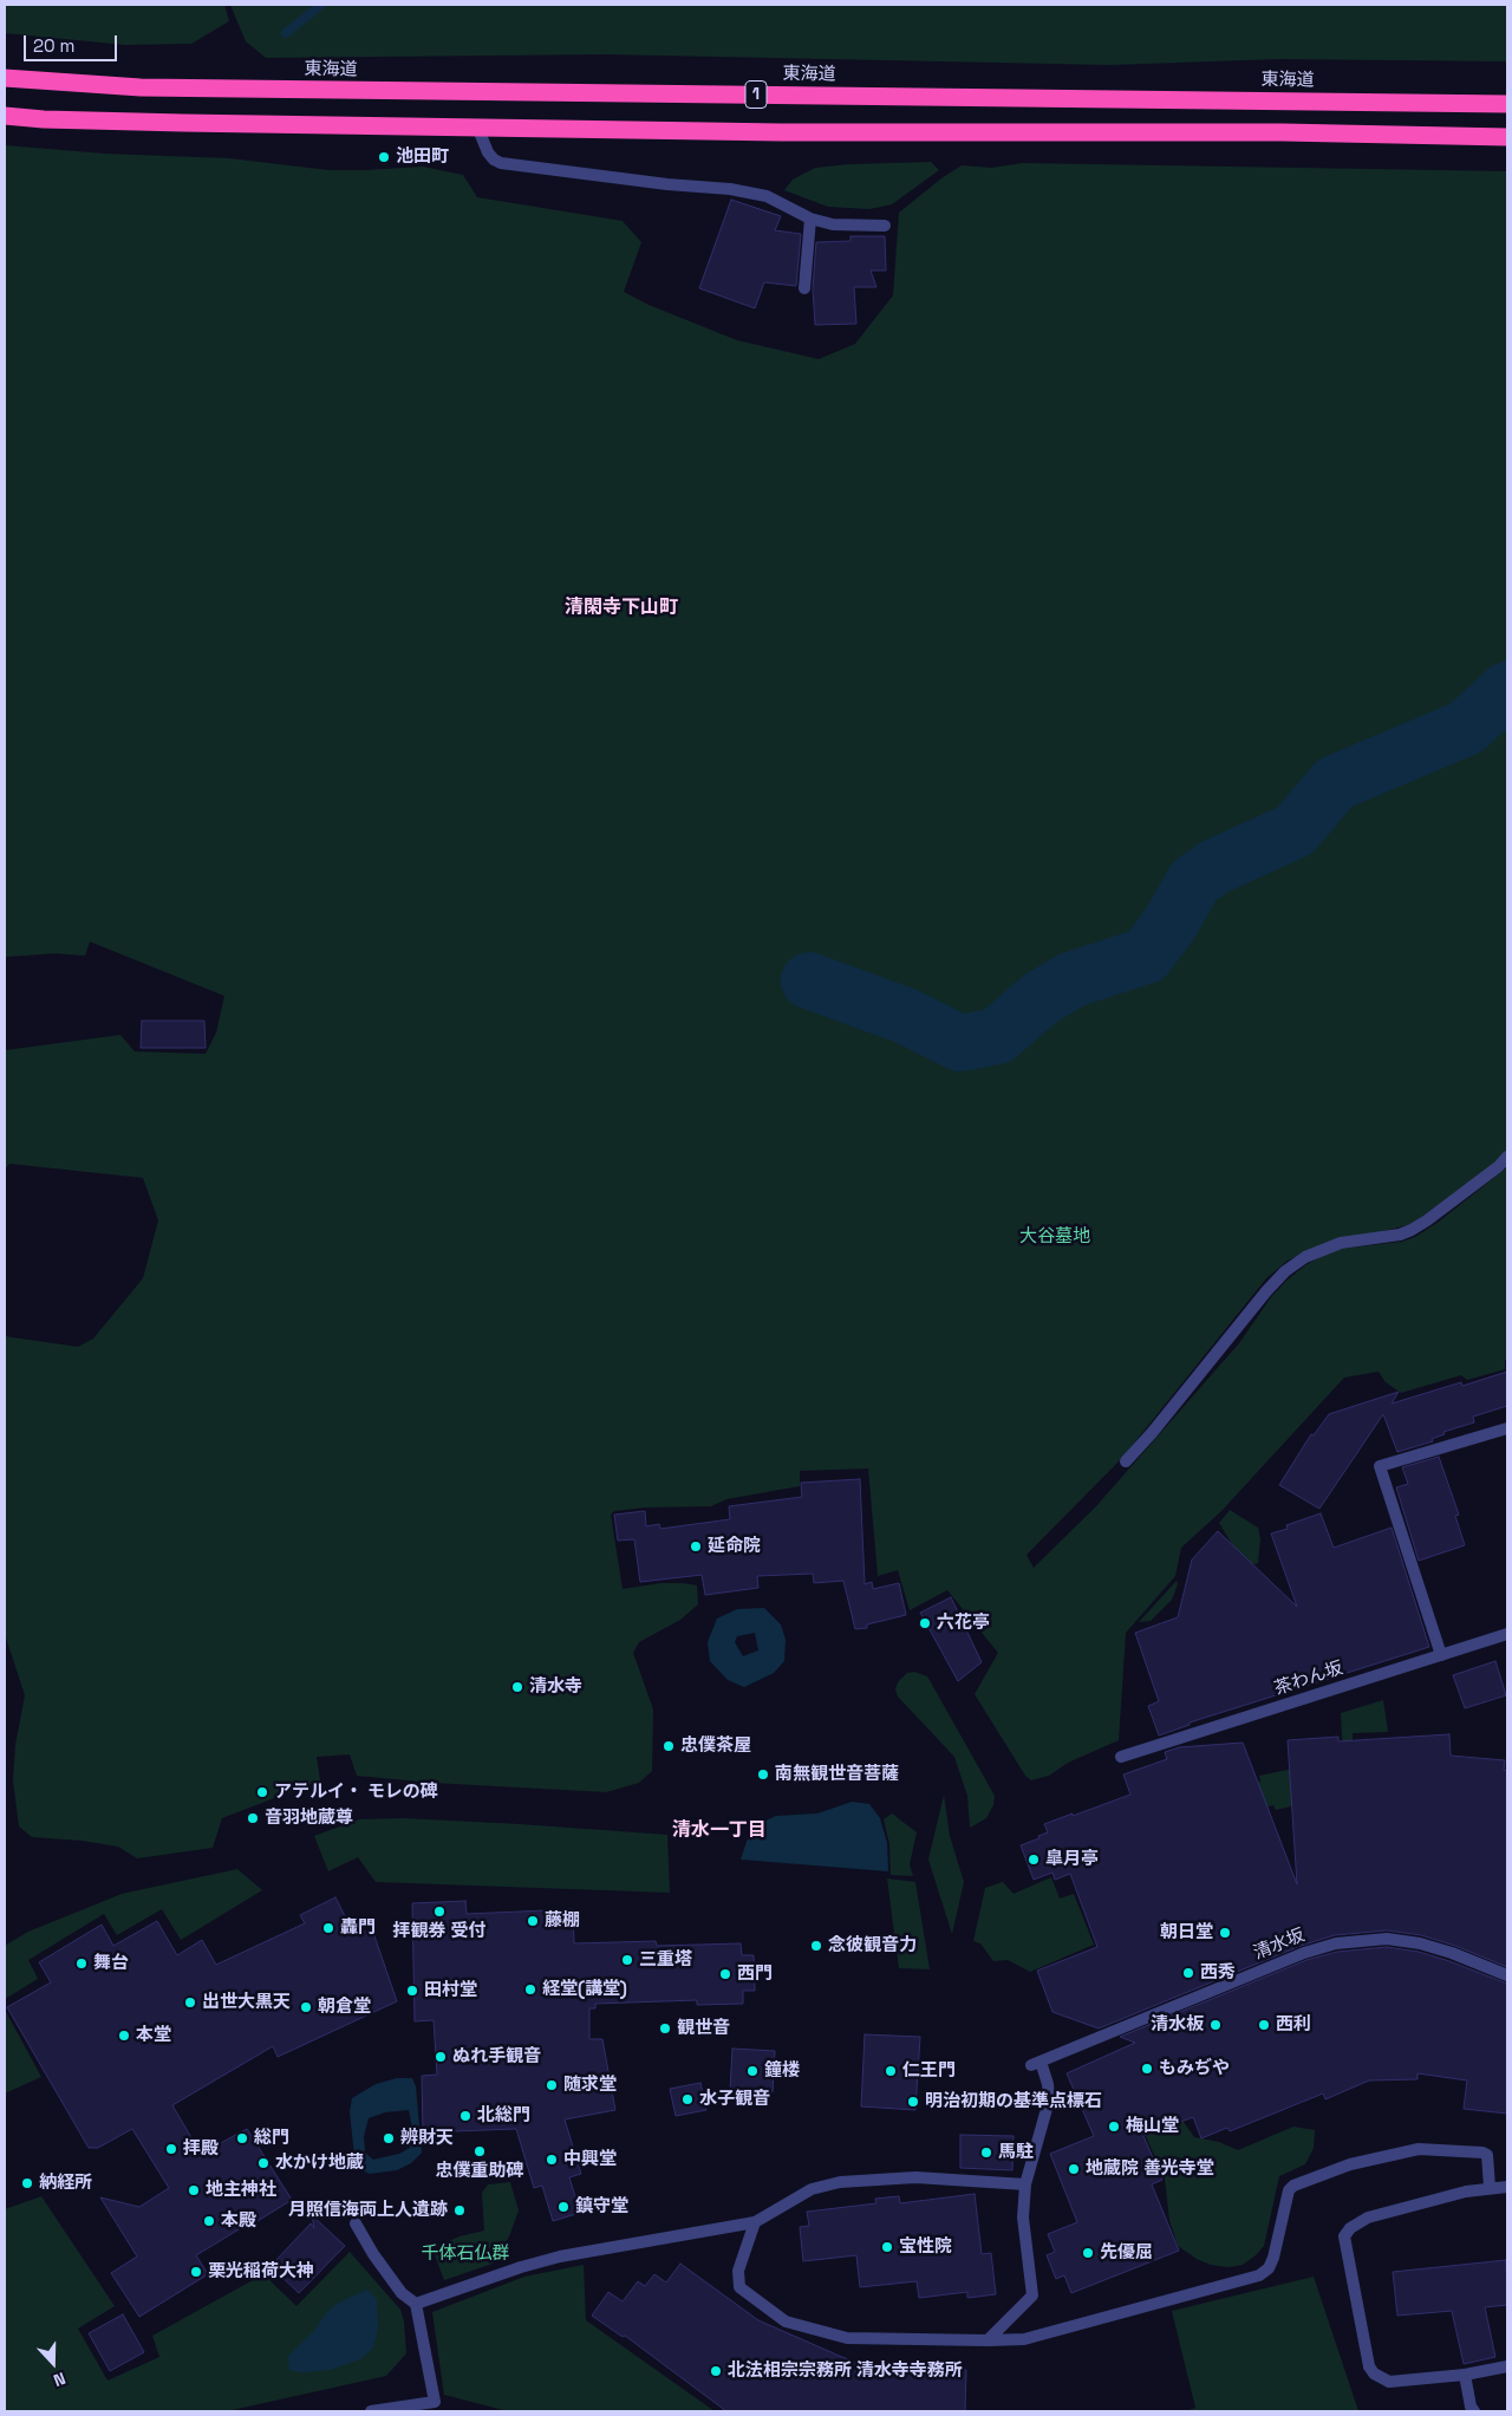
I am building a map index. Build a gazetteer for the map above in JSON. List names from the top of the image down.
{
  "streets": {
    "highway": ["東海道", "1"],
    "street": ["茶わん坂", "清水坂"]
  },
  "districts": ["清閑寺下山町", "清水一丁目"],
  "parks": ["大谷墓地", "千体石仏群"],
  "places": [
    "池田町",
    "延命院",
    "六花亭",
    "清水寺",
    "忠僕茶屋",
    "南無観世音菩薩",
    "アテルイ・ モレの碑",
    "音羽地蔵尊",
    "皐月亭",
    "拝観券 受付",
    "藤棚",
    "轟門",
    "朝日堂",
    "念彼観音力",
    "三重塔",
    "舞台",
    "西秀",
    "西門",
    "経堂(講堂)",
    "田村堂",
    "出世大黒天",
    "朝倉堂",
    "清水板",
    "西利",
    "観世音",
    "本堂",
    "ぬれ手観音",
    "もみぢや",
    "鐘楼",
    "仁王門",
    "随求堂",
    "水子観音",
    "明治初期の基準点標石",
    "北総門",
    "梅山堂",
    "総門",
    "辨財天",
    "拝殿",
    "忠僕重助碑",
    "馬駐",
    "中興堂",
    "水かけ地蔵",
    "地蔵院 善光寺堂",
    "納経所",
    "地主神社",
    "鎮守堂",
    "月照信海両上人遺跡",
    "本殿",
    "宝性院",
    "先優屈",
    "栗光稲荷大神",
    "北法相宗宗務所 清水寺寺務所"
  ],
  "scale_bar": "20 m",
  "north": "bottom"
}
